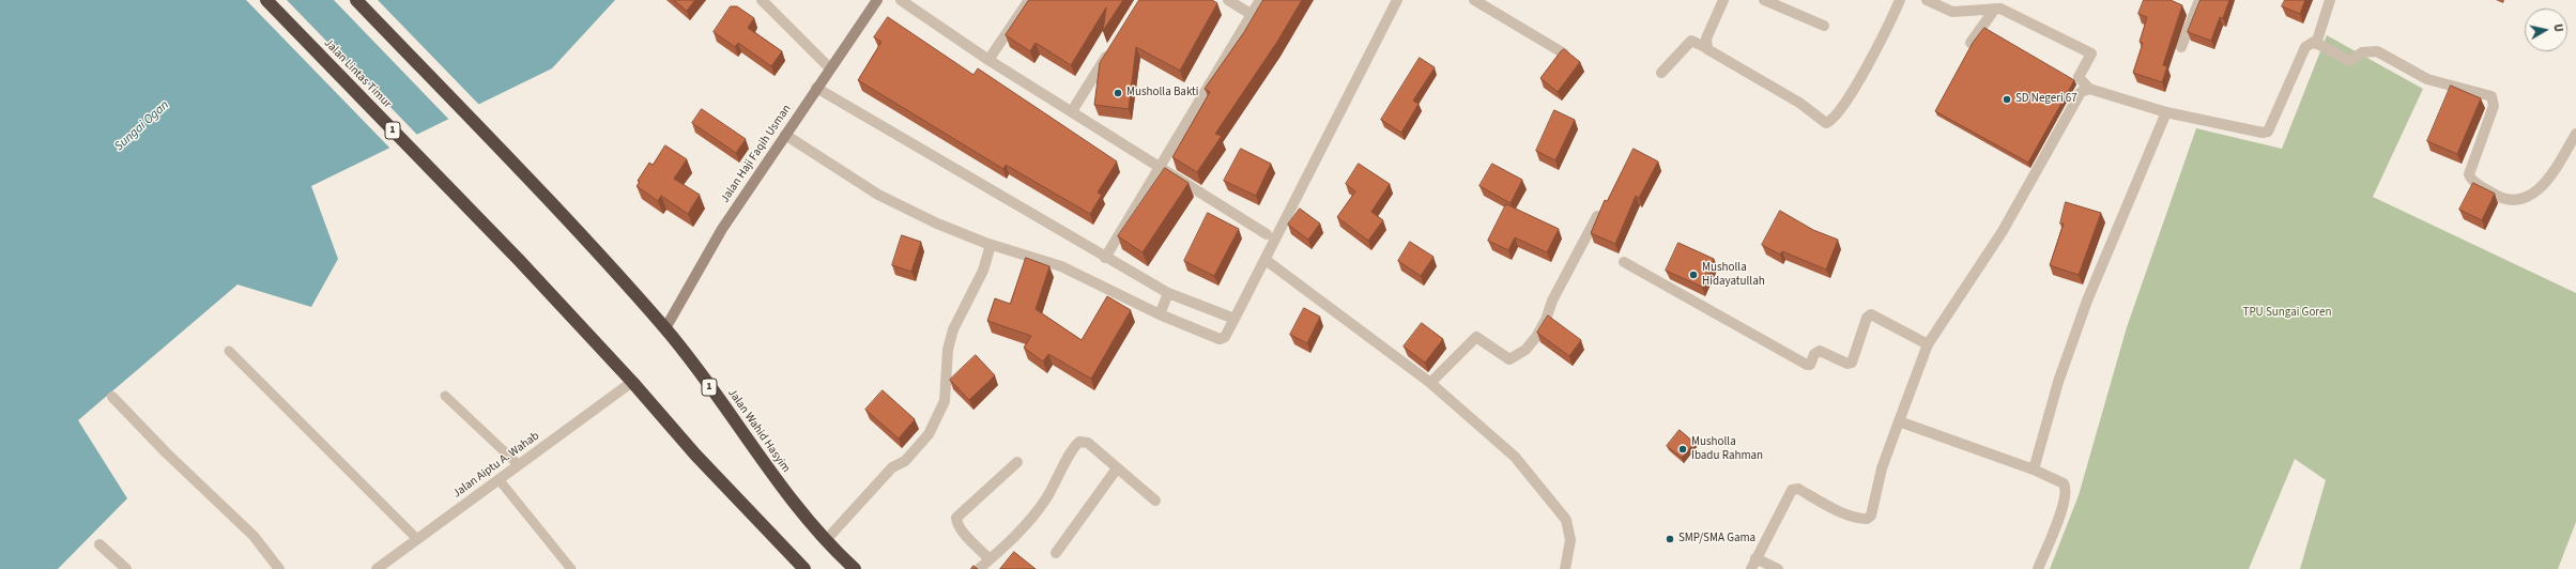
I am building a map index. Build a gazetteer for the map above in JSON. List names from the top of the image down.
{
  "streets": {
    "highway": ["Jalan Lintas Timur", "1", "Jalan Wahid Hasyim"],
    "street": ["Jalan Haji Faqih Usman", "Jalan Aiptu A. Wahab"]
  },
  "crossings": [
    ["Jalan Lintas Timur", "1"],
    ["Jalan Lintas Timur", "Jalan Aiptu A. Wahab"],
    ["1", "Jalan Aiptu A. Wahab"],
    ["Jalan Haji Faqih Usman", "Jalan Wahid Hasyim"]
  ],
  "water": ["Sungai Ogan"],
  "parks": ["TPU Sungai Goren"],
  "places": [
    "Musholla Bakti",
    "SD Negeri 67",
    "Musholla Hidayatullah",
    "Musholla Ibadu Rahman",
    "SMP/SMA Gama"
  ],
  "north": "right"
}
